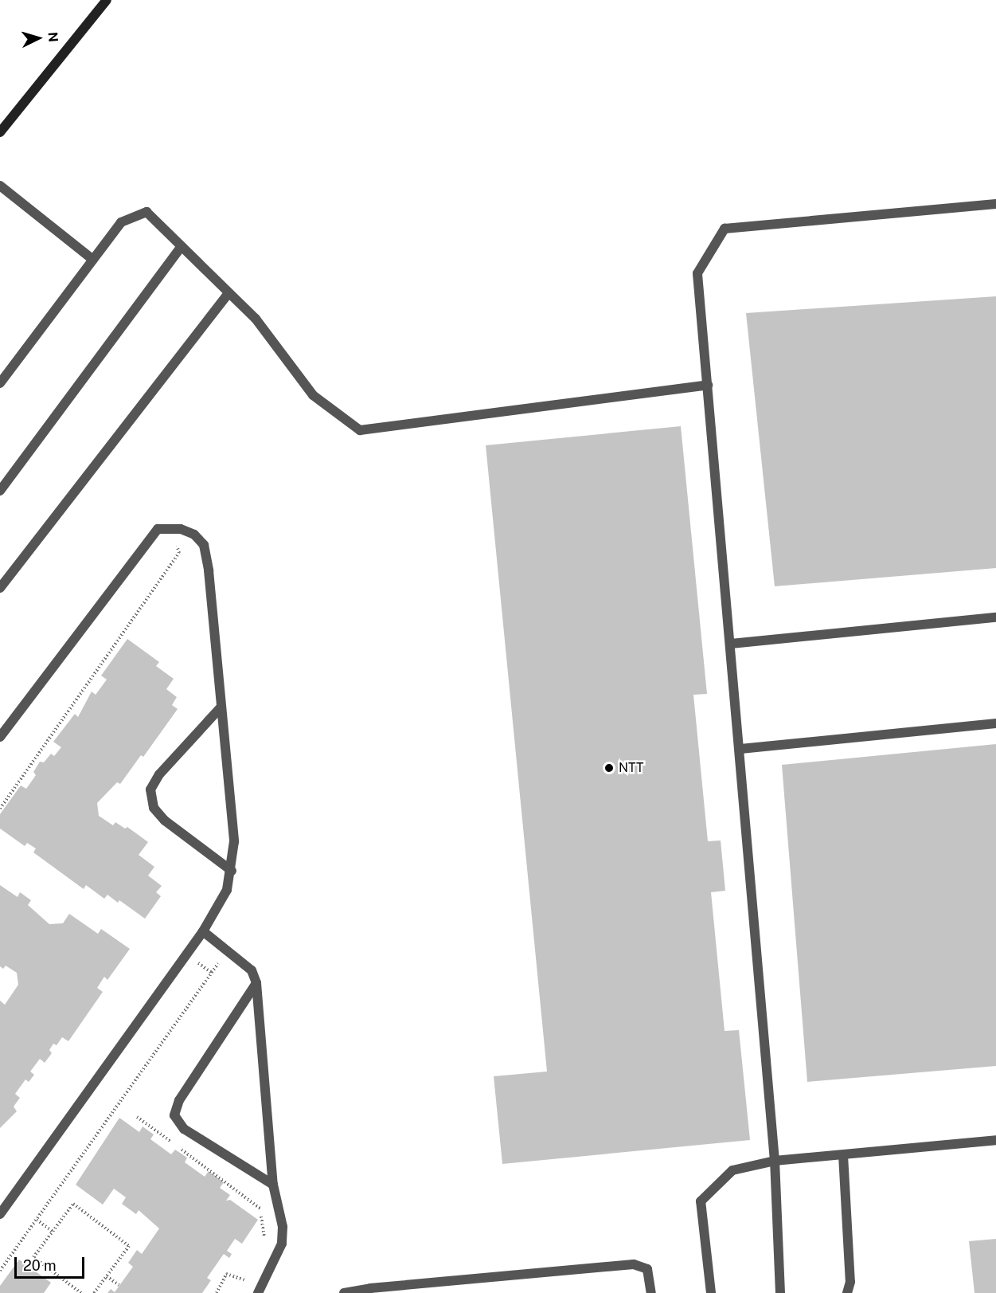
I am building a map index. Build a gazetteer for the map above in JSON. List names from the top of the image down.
{
  "places": ["NTT"],
  "scale_bar": "20 m",
  "north": "right"
}
